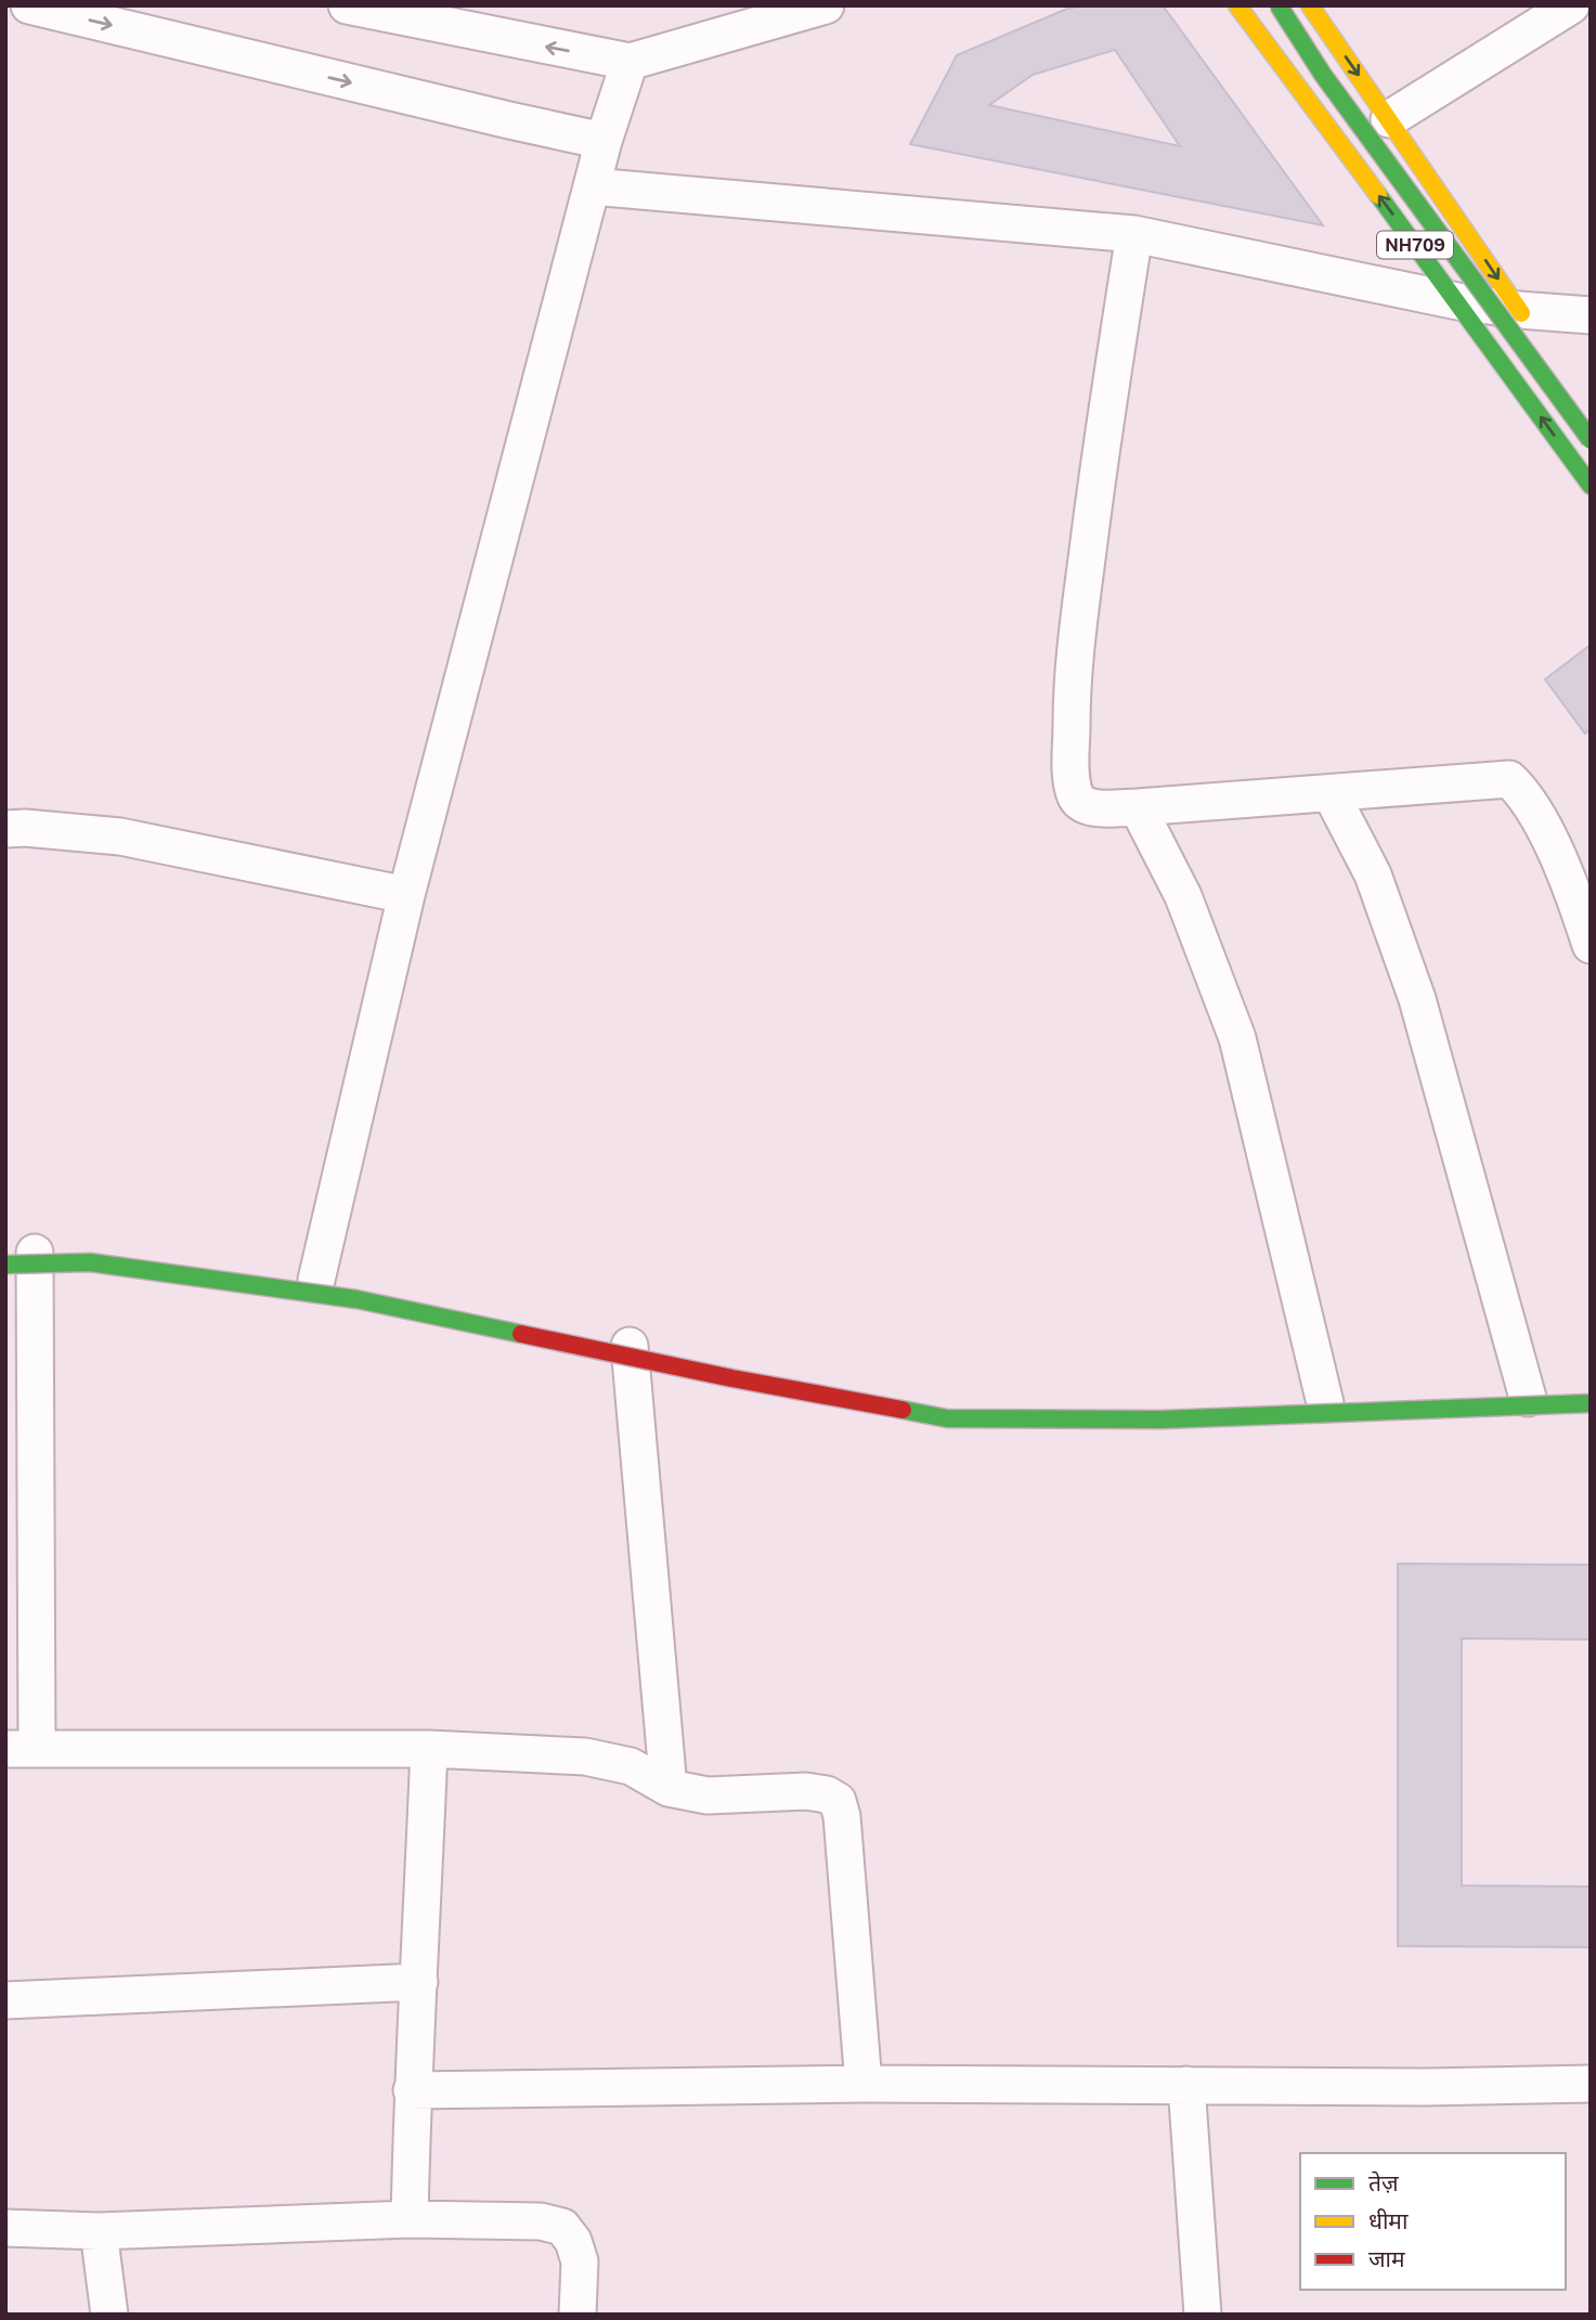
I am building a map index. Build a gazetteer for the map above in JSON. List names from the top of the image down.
{
  "streets": {
    "main road": ["NH709"]
  },
  "legend": ["तेज़", "धीमा", "जाम"]
}
